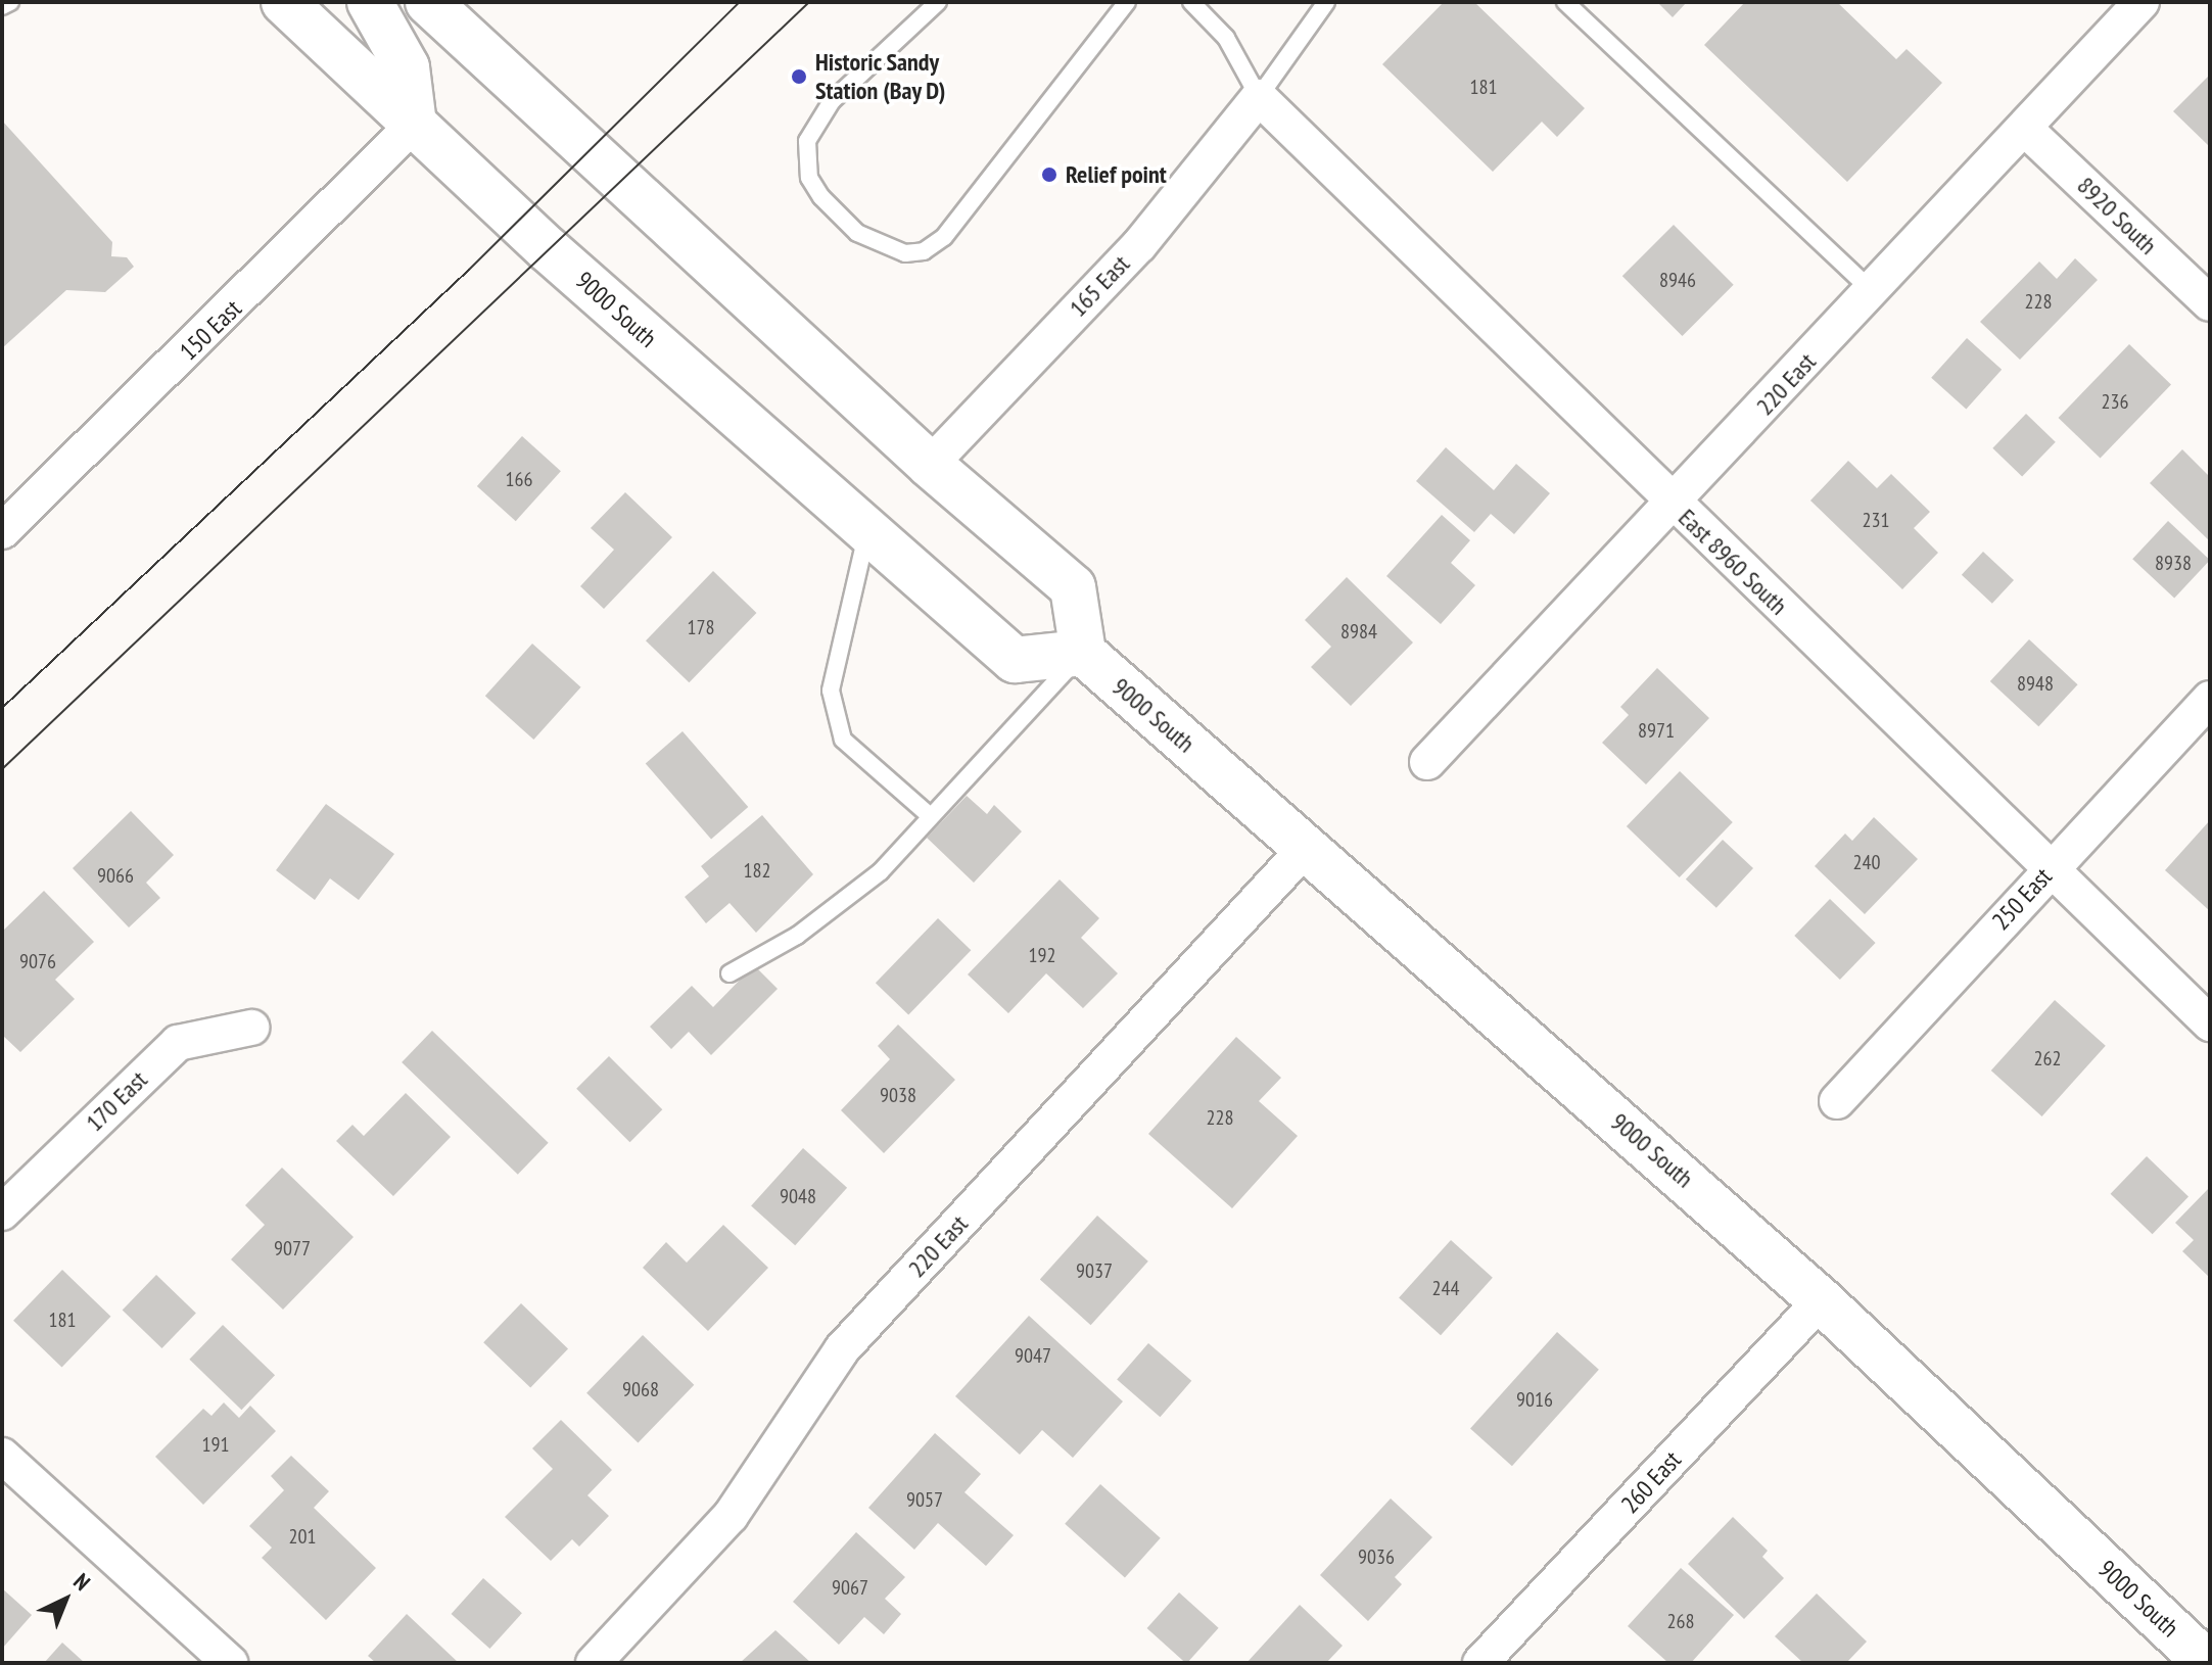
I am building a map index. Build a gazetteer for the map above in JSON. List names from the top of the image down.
{
  "streets": {
    "main road": ["9000 South"],
    "street": [
      "8920 South",
      "165 East",
      "150 East",
      "220 East",
      "East 8960 South",
      "250 East",
      "170 East",
      "260 East"
    ]
  },
  "crossings": [
    ["8920 South", "220 East"],
    ["165 East", "East 8960 South"],
    ["9000 South", "150 East"],
    ["9000 South", "220 East"],
    ["9000 South", "260 East"],
    ["220 East", "East 8960 South"],
    ["East 8960 South", "250 East"]
  ],
  "places": ["Historic Sandy Station (Bay D)", "Relief point"],
  "house_numbers": [
    "181",
    "8946",
    "228",
    "236",
    "166",
    "231",
    "8938",
    "178",
    "8984",
    "8948",
    "8971",
    "240",
    "182",
    "9066",
    "192",
    "9076",
    "262",
    "9038",
    "228",
    "9048",
    "9077",
    "9037",
    "244",
    "181",
    "9047",
    "9068",
    "9016",
    "191",
    "9057",
    "201",
    "9036",
    "9067",
    "268"
  ],
  "north": "top right"
}
